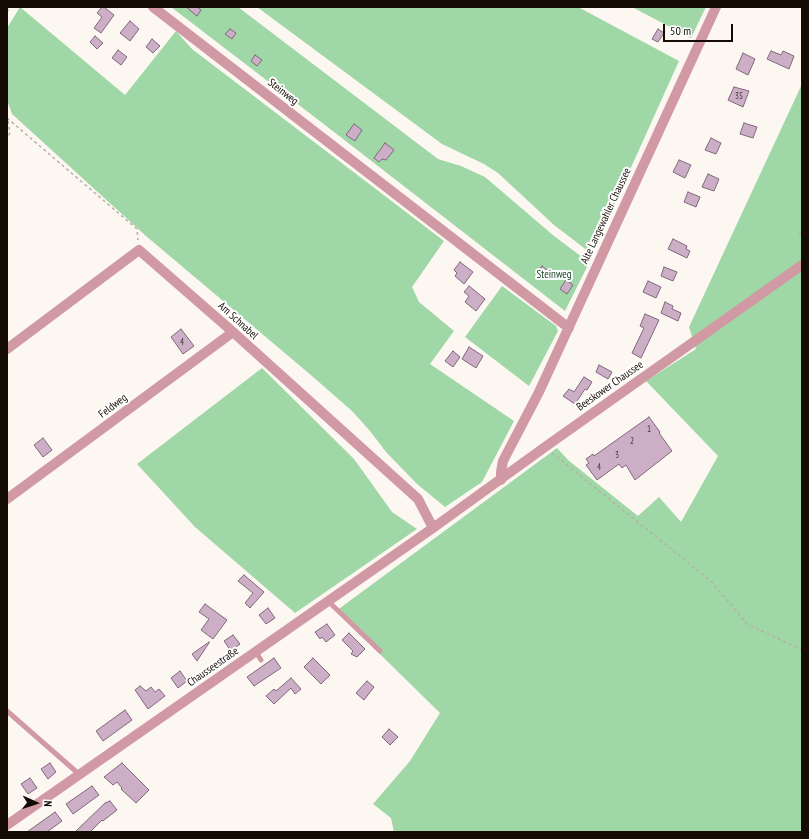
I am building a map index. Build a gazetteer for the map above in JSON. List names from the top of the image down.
{
  "streets": {
    "street": [
      "Steinweg",
      "Alte Langewahler Chaussee",
      "Am Schnabel",
      "Beeskower Chaussee",
      "Feldweg",
      "Chausseestraße"
    ]
  },
  "crossings": [
    ["Steinweg", "Alte Langewahler Chaussee"],
    ["Alte Langewahler Chaussee", "Beeskower Chaussee"],
    ["Am Schnabel", "Beeskower Chaussee"],
    ["Am Schnabel", "Feldweg"],
    ["Am Schnabel", "Chausseestraße"],
    ["Beeskower Chaussee", "Chausseestraße"]
  ],
  "parks": ["Steinweg"],
  "house_numbers": [
    "35",
    "4",
    "1",
    "2",
    "3",
    "4"
  ],
  "scale_bar": "50 m",
  "north": "right"
}
